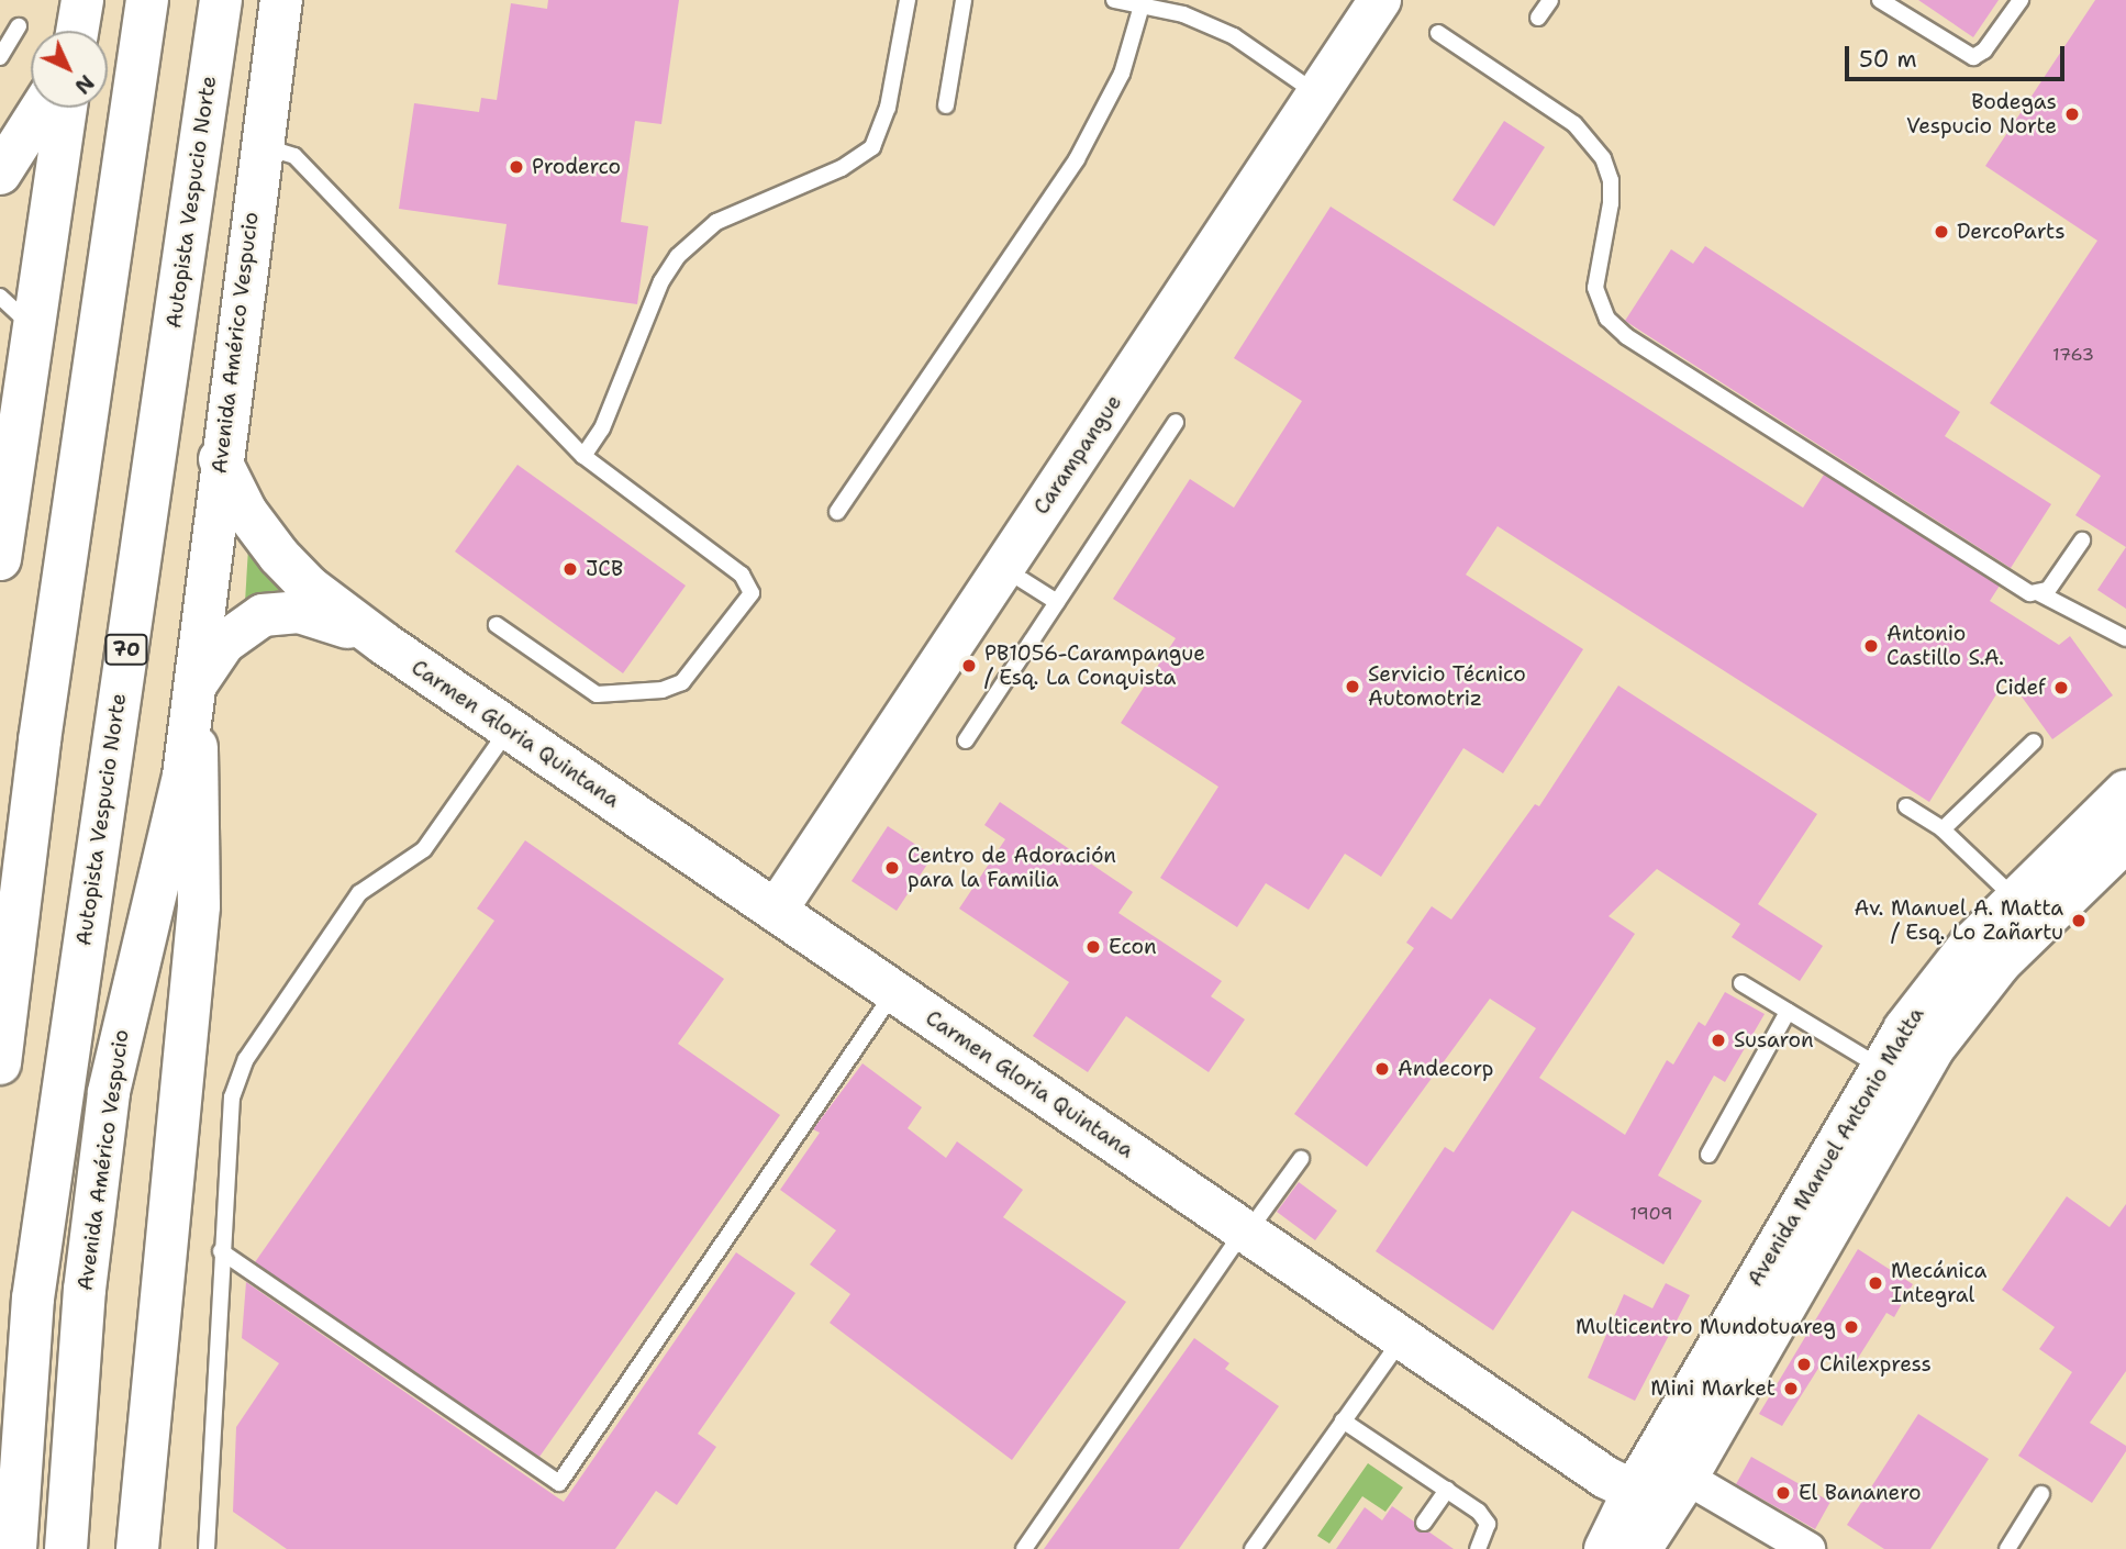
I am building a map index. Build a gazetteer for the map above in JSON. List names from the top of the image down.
{
  "streets": {
    "main road": [
      "Autopista Vespucio Norte",
      "Avenida Américo Vespucio",
      "Carampangue",
      "70",
      "Carmen Gloria Quintana",
      "Avenida Manuel Antonio Matta"
    ]
  },
  "crossings": [
    ["Avenida Américo Vespucio", "Carmen Gloria Quintana"],
    ["Carampangue", "Carmen Gloria Quintana"],
    ["Carmen Gloria Quintana", "Avenida Manuel Antonio Matta"]
  ],
  "places": [
    "Bodegas Vespucio Norte",
    "Proderco",
    "DercoParts",
    "JCB",
    "Antonio Castillo S.A.",
    "PB1056-Carampangue / Esq. La Conquista",
    "Servicio Técnico Automotriz",
    "Cidef",
    "Centro de Adoración para la Familia",
    "Av. Manuel A. Matta / Esq. Lo Zañartu",
    "Econ",
    "Susaron",
    "Andecorp",
    "Mecánica Integral",
    "Multicentro Mundotuareg",
    "Chilexpress",
    "Mini Market",
    "El Bananero"
  ],
  "house_numbers": ["1763", "1909"],
  "scale_bar": "50 m",
  "north": "bottom right"
}
